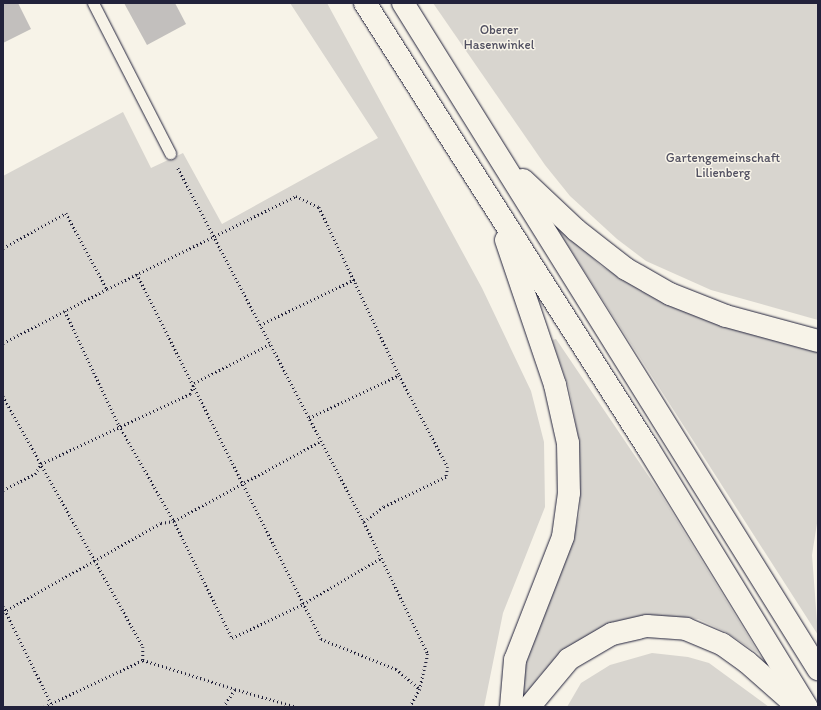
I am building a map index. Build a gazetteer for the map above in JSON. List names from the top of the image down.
{
  "parks": ["Oberer Hasenwinkel", "Gartengemeinschaft Lilienberg"]
}
